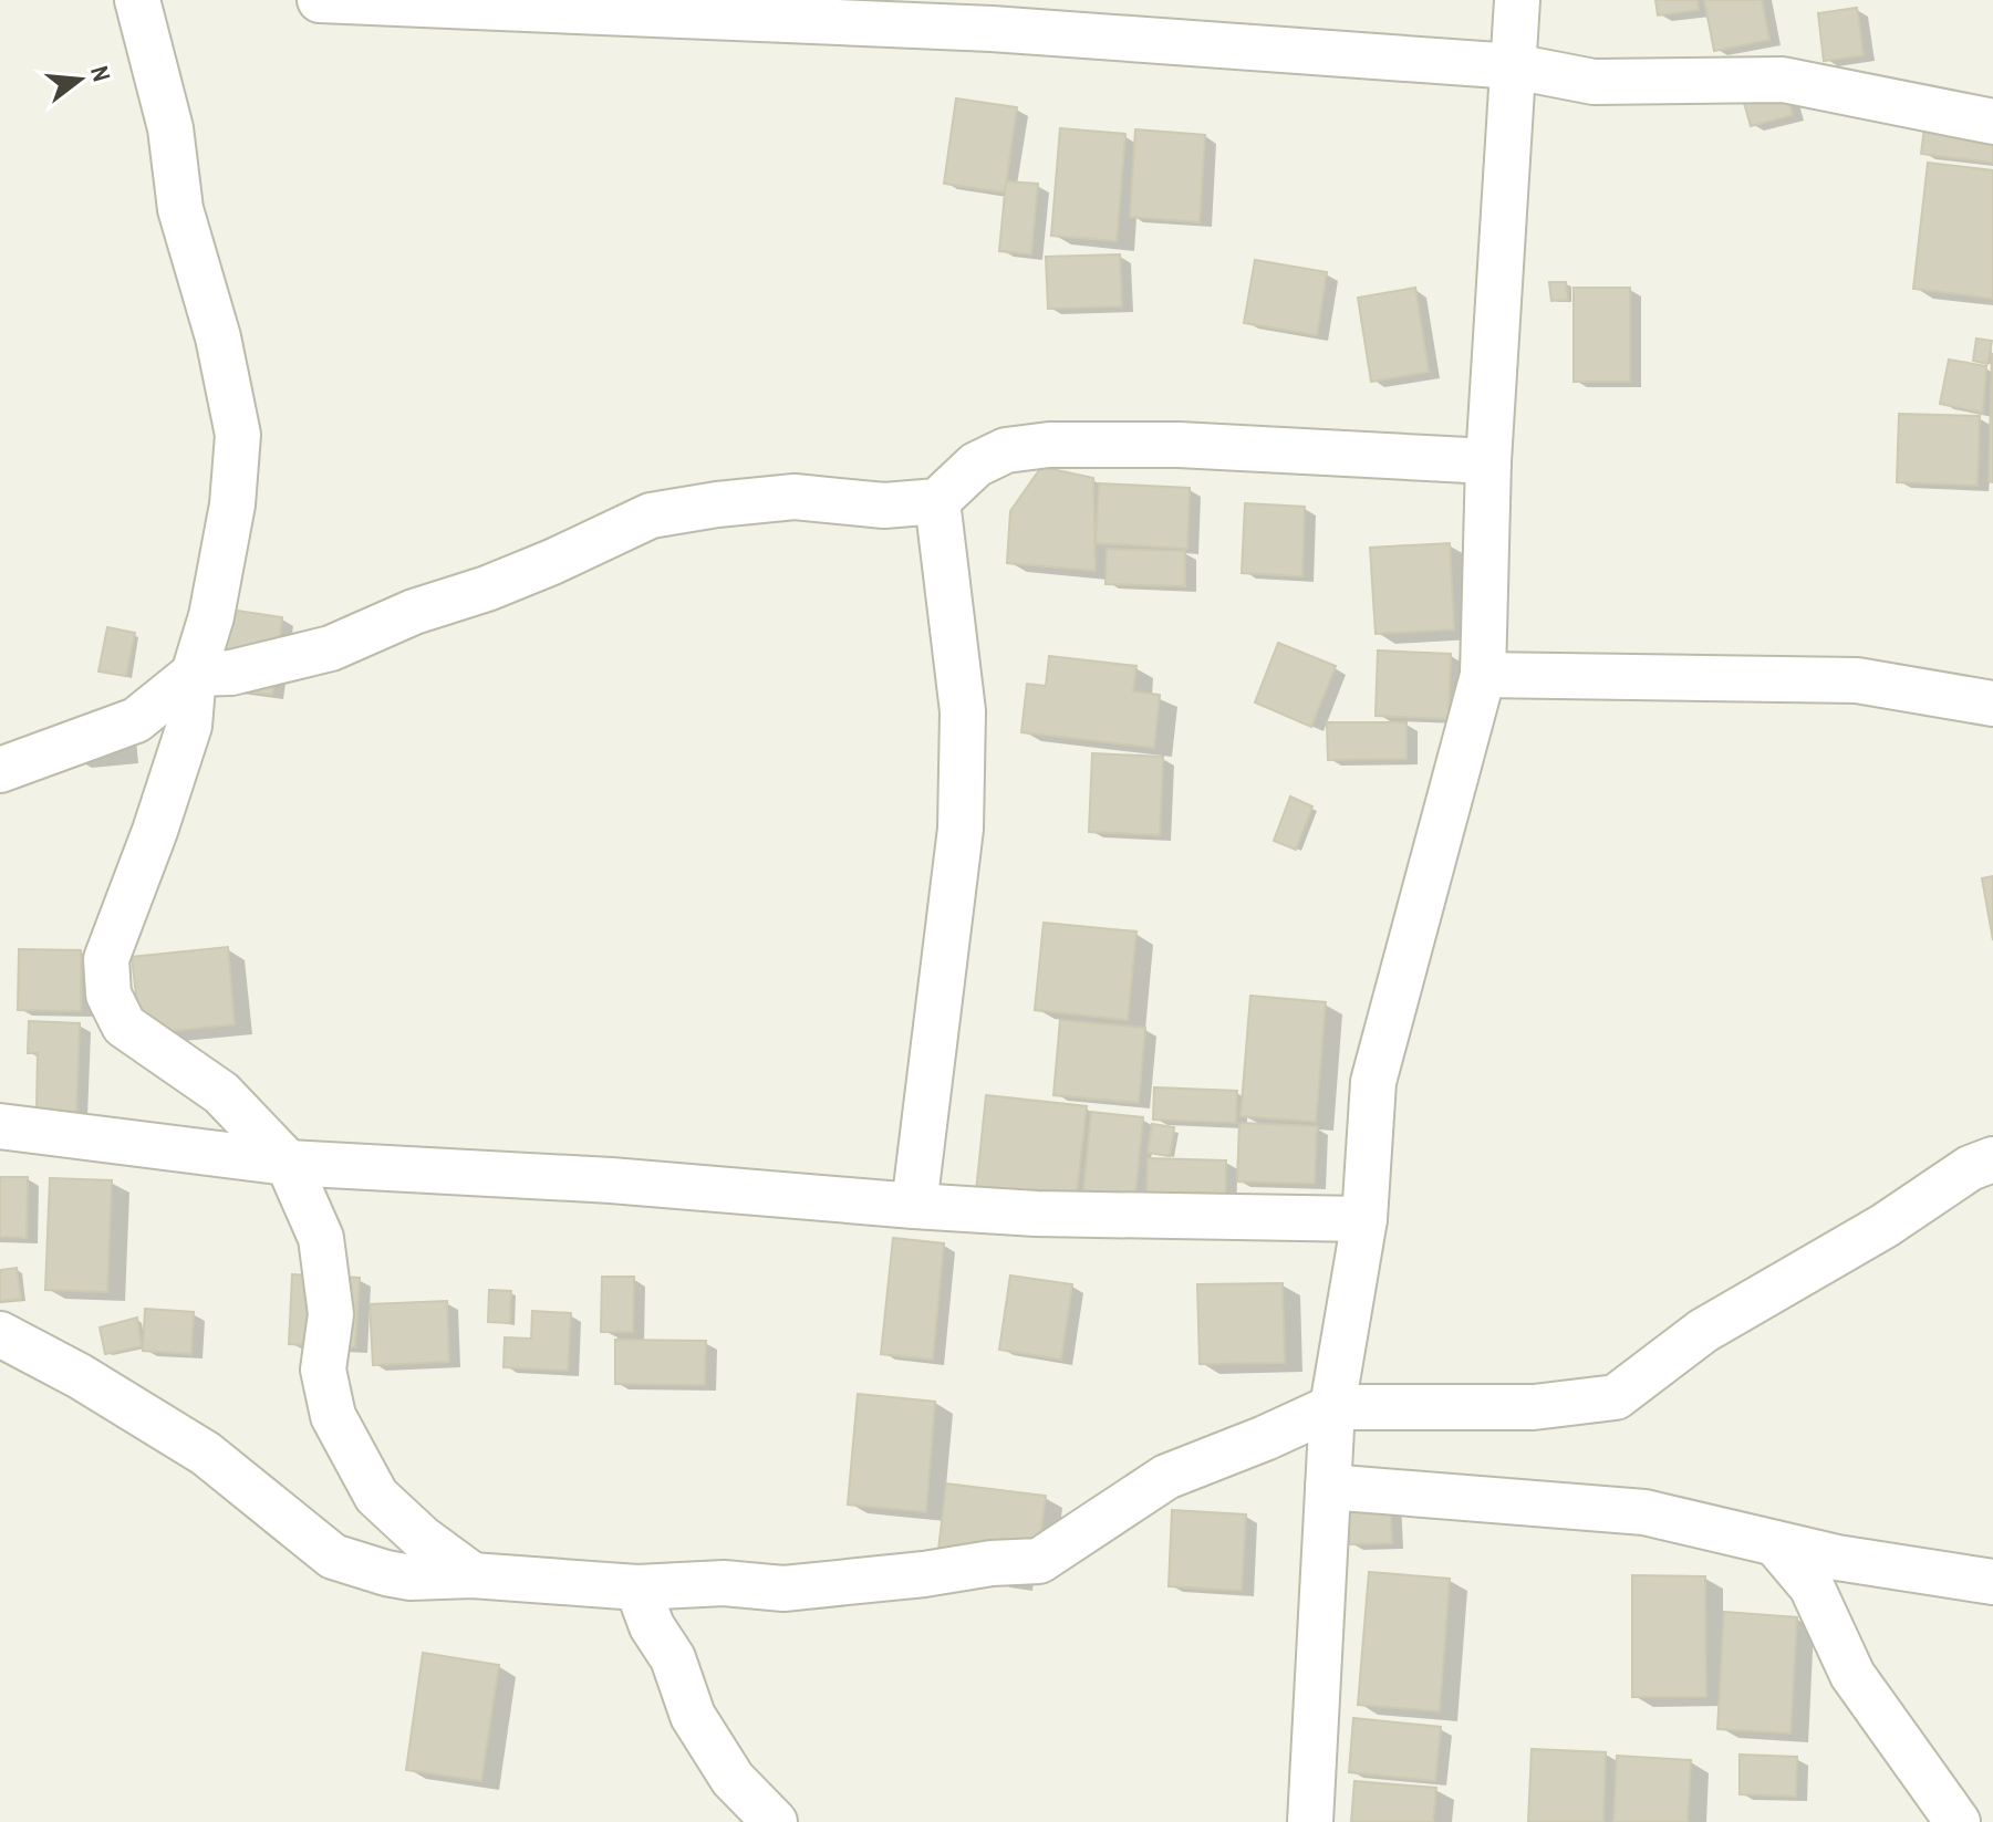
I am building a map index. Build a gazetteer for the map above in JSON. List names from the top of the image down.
{
  "north": "right"
}
